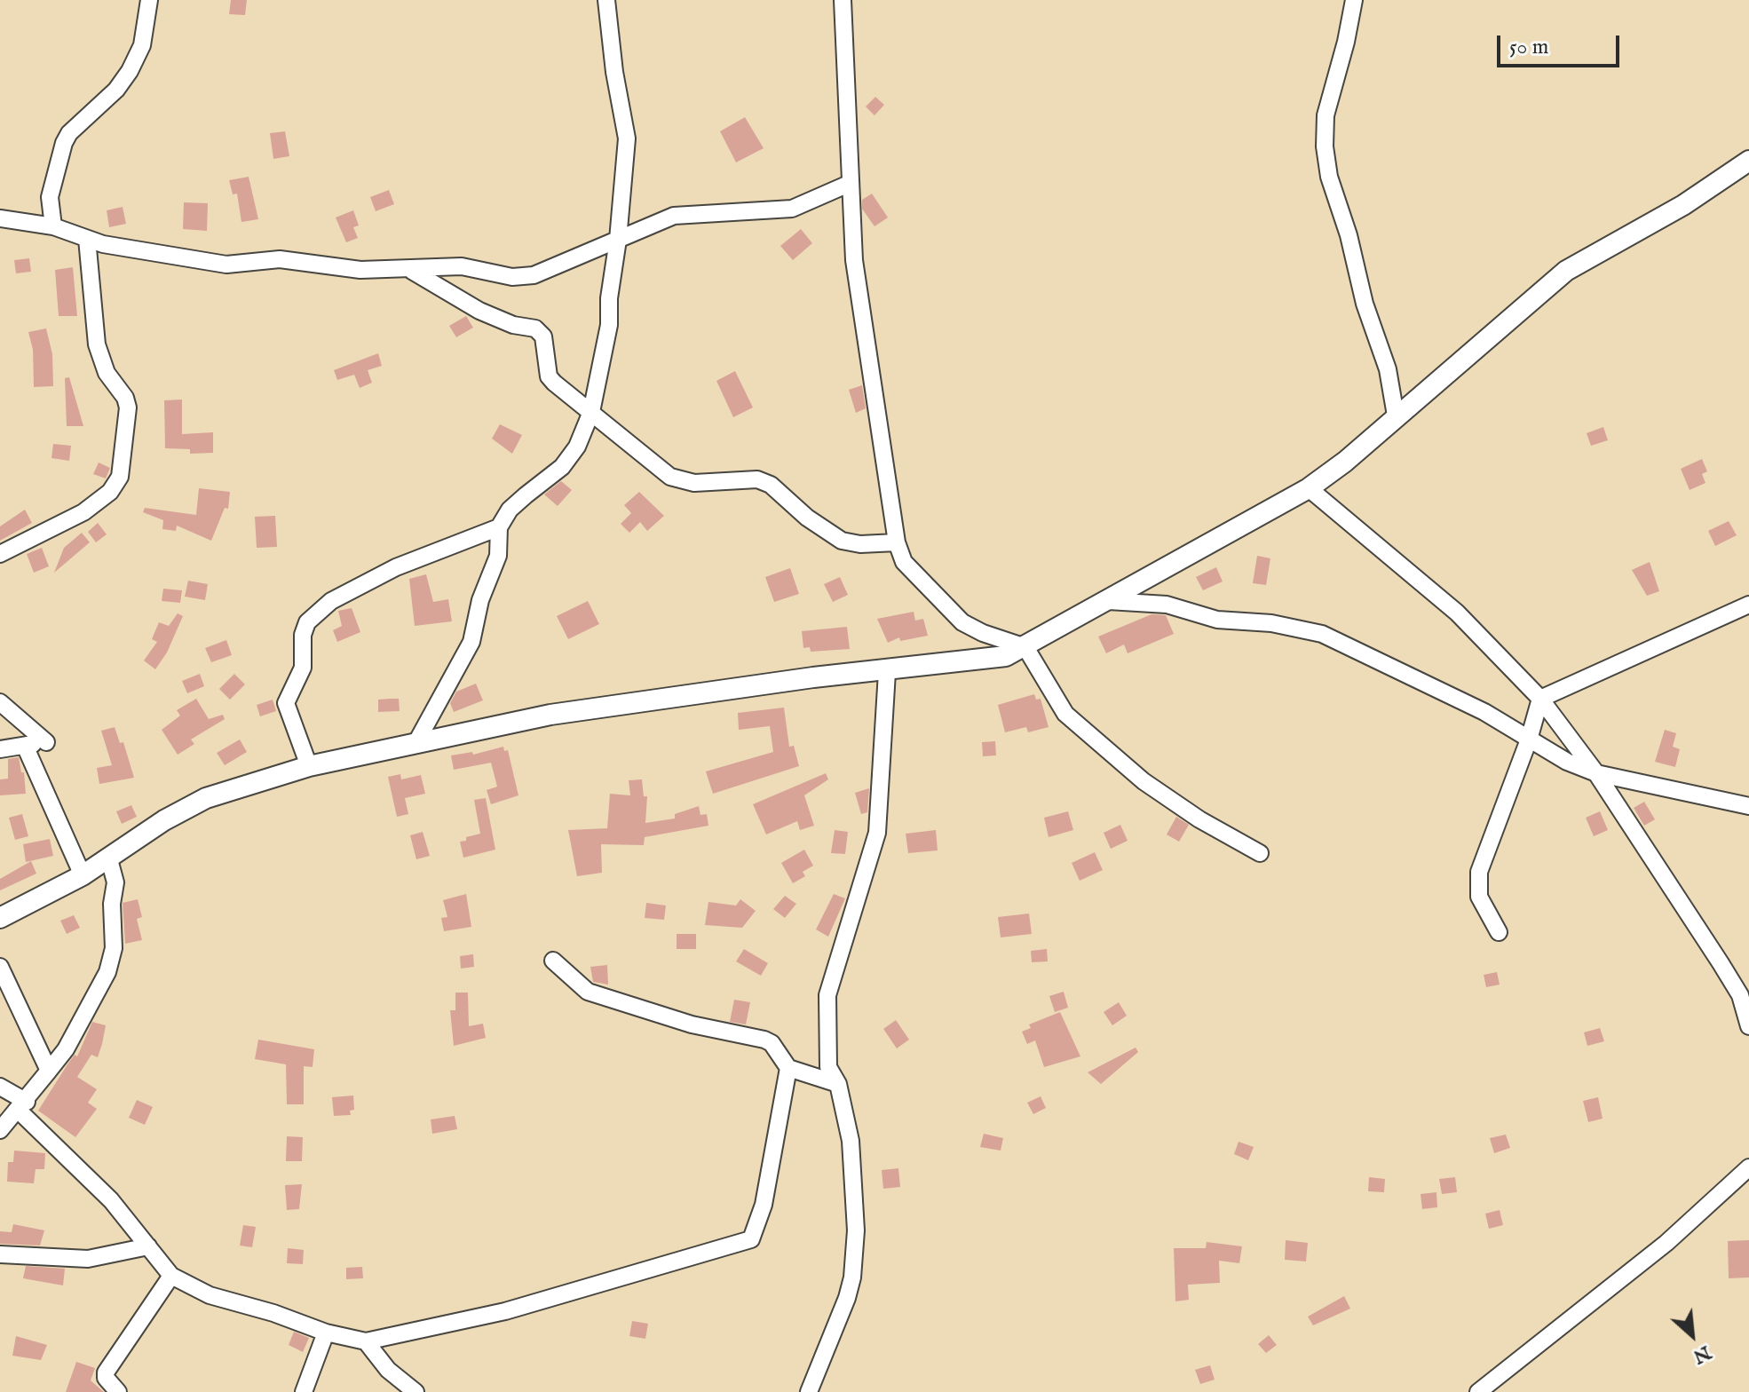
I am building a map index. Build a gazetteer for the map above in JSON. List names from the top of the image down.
{
  "scale_bar": "50 m",
  "north": "bottom right"
}
